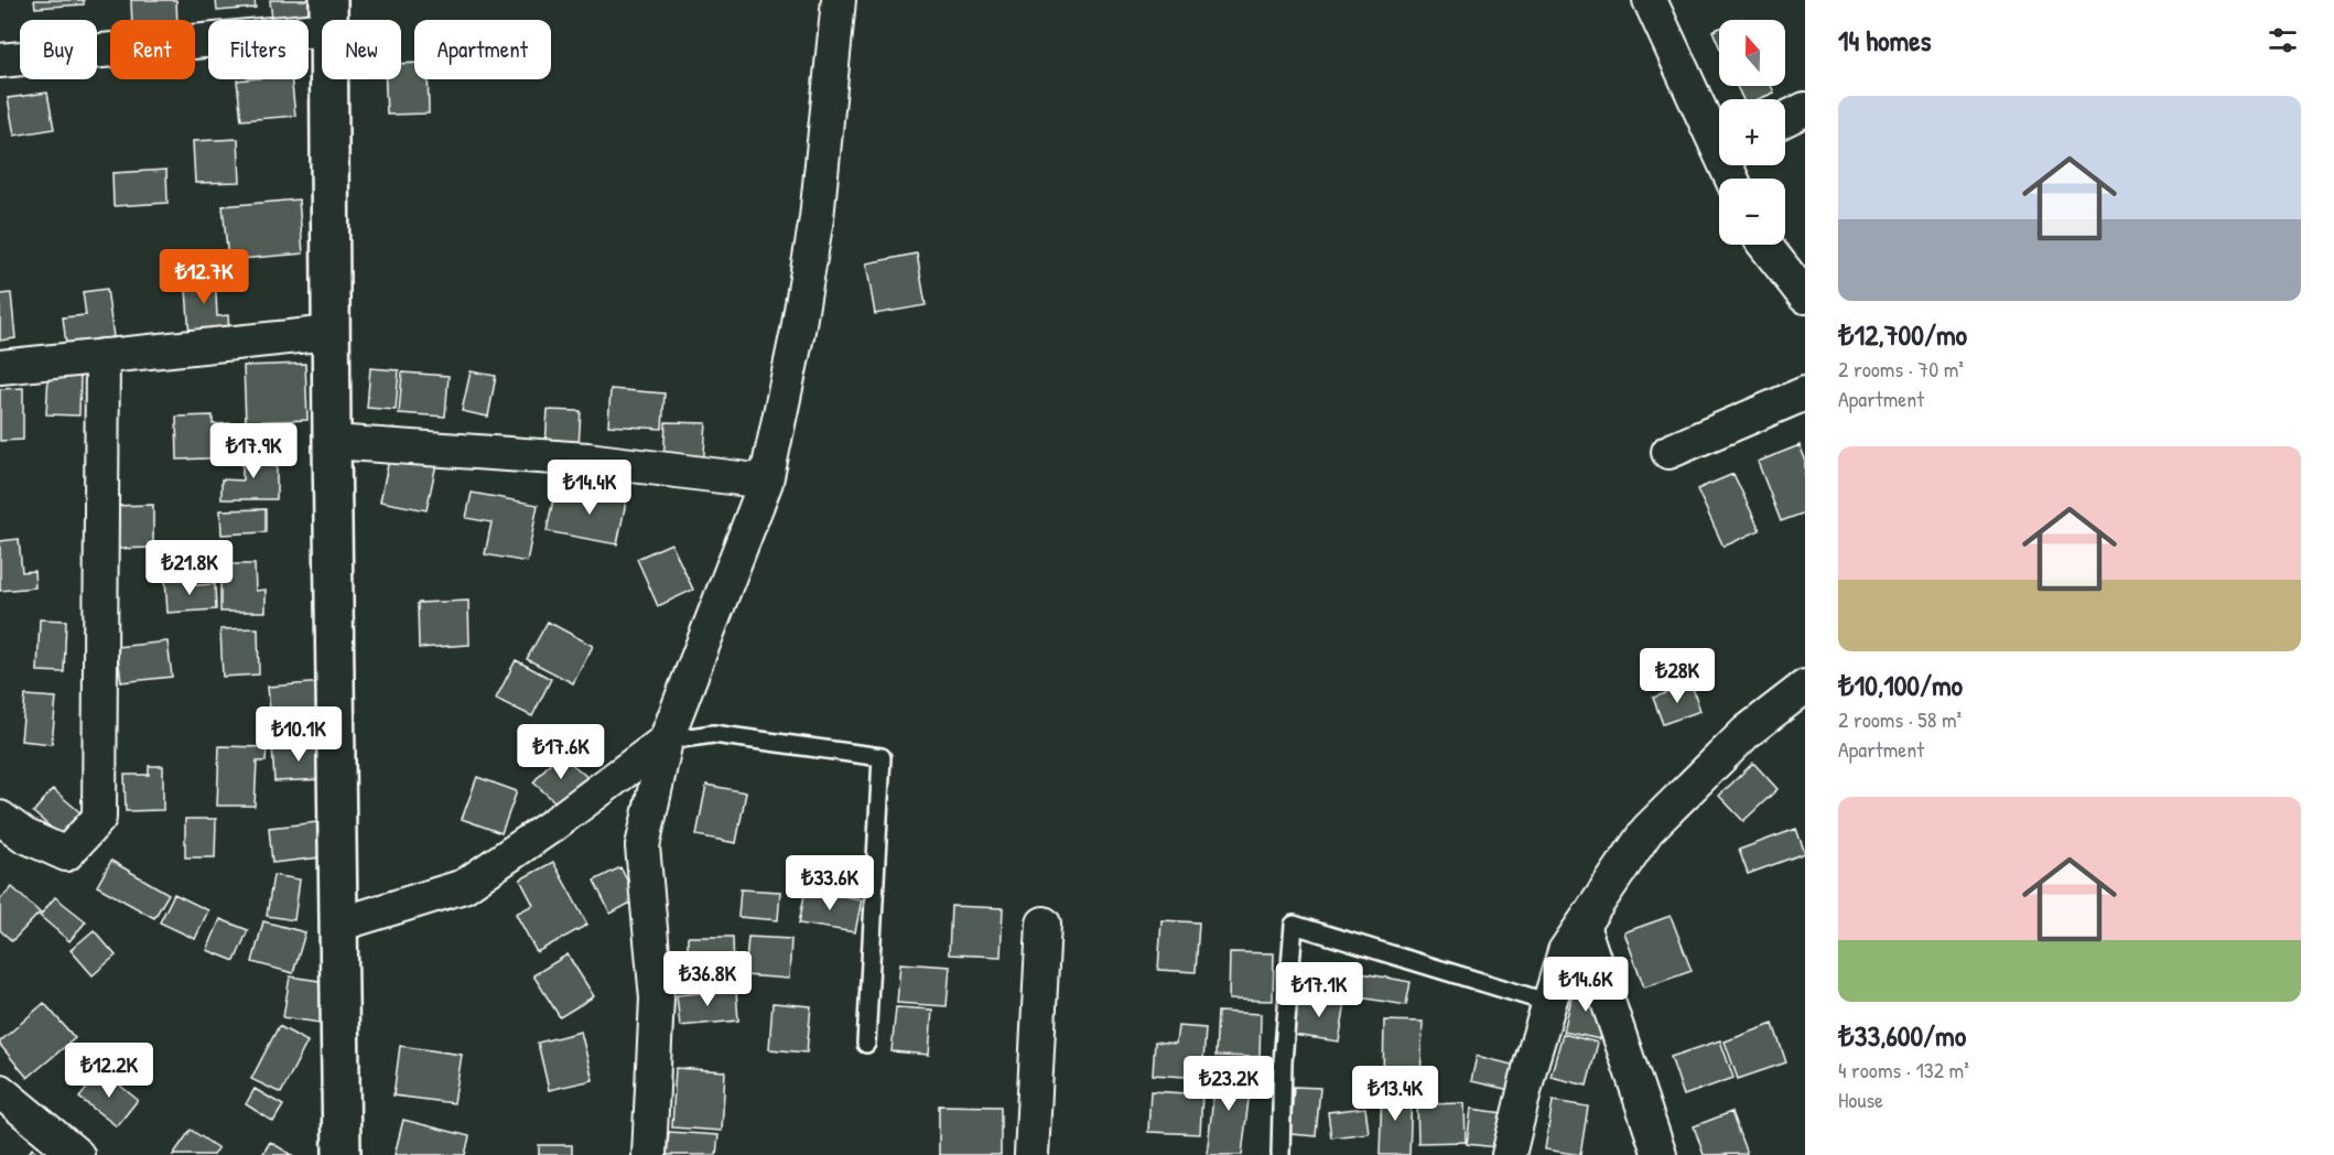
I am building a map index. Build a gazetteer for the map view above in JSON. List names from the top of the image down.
{
  "north": "top",
  "page": {
    "heading": "14 homes",
    "map_buttons": ["+", "−"],
    "chip": [
      "Buy",
      "Rent",
      "Filters",
      "New",
      "Apartment"
    ],
    "list": [
      {
        "name": "₺12,700/mo",
        "note": "2 rooms · 70 m² · Apartment"
      },
      {
        "name": "₺10,100/mo",
        "note": "2 rooms · 58 m² · Apartment"
      },
      {
        "name": "₺33,600/mo",
        "note": "4 rooms · 132 m² · House"
      }
    ],
    "price": [
      "₺12.7K",
      "₺17.9K",
      "₺14.4K",
      "₺21.8K",
      "₺28K",
      "₺10.1K",
      "₺17.6K",
      "₺33.6K",
      "₺36.8K",
      "₺14.6K",
      "₺17.1K",
      "₺12.2K",
      "₺23.2K",
      "₺13.4K"
    ]
  }
}
